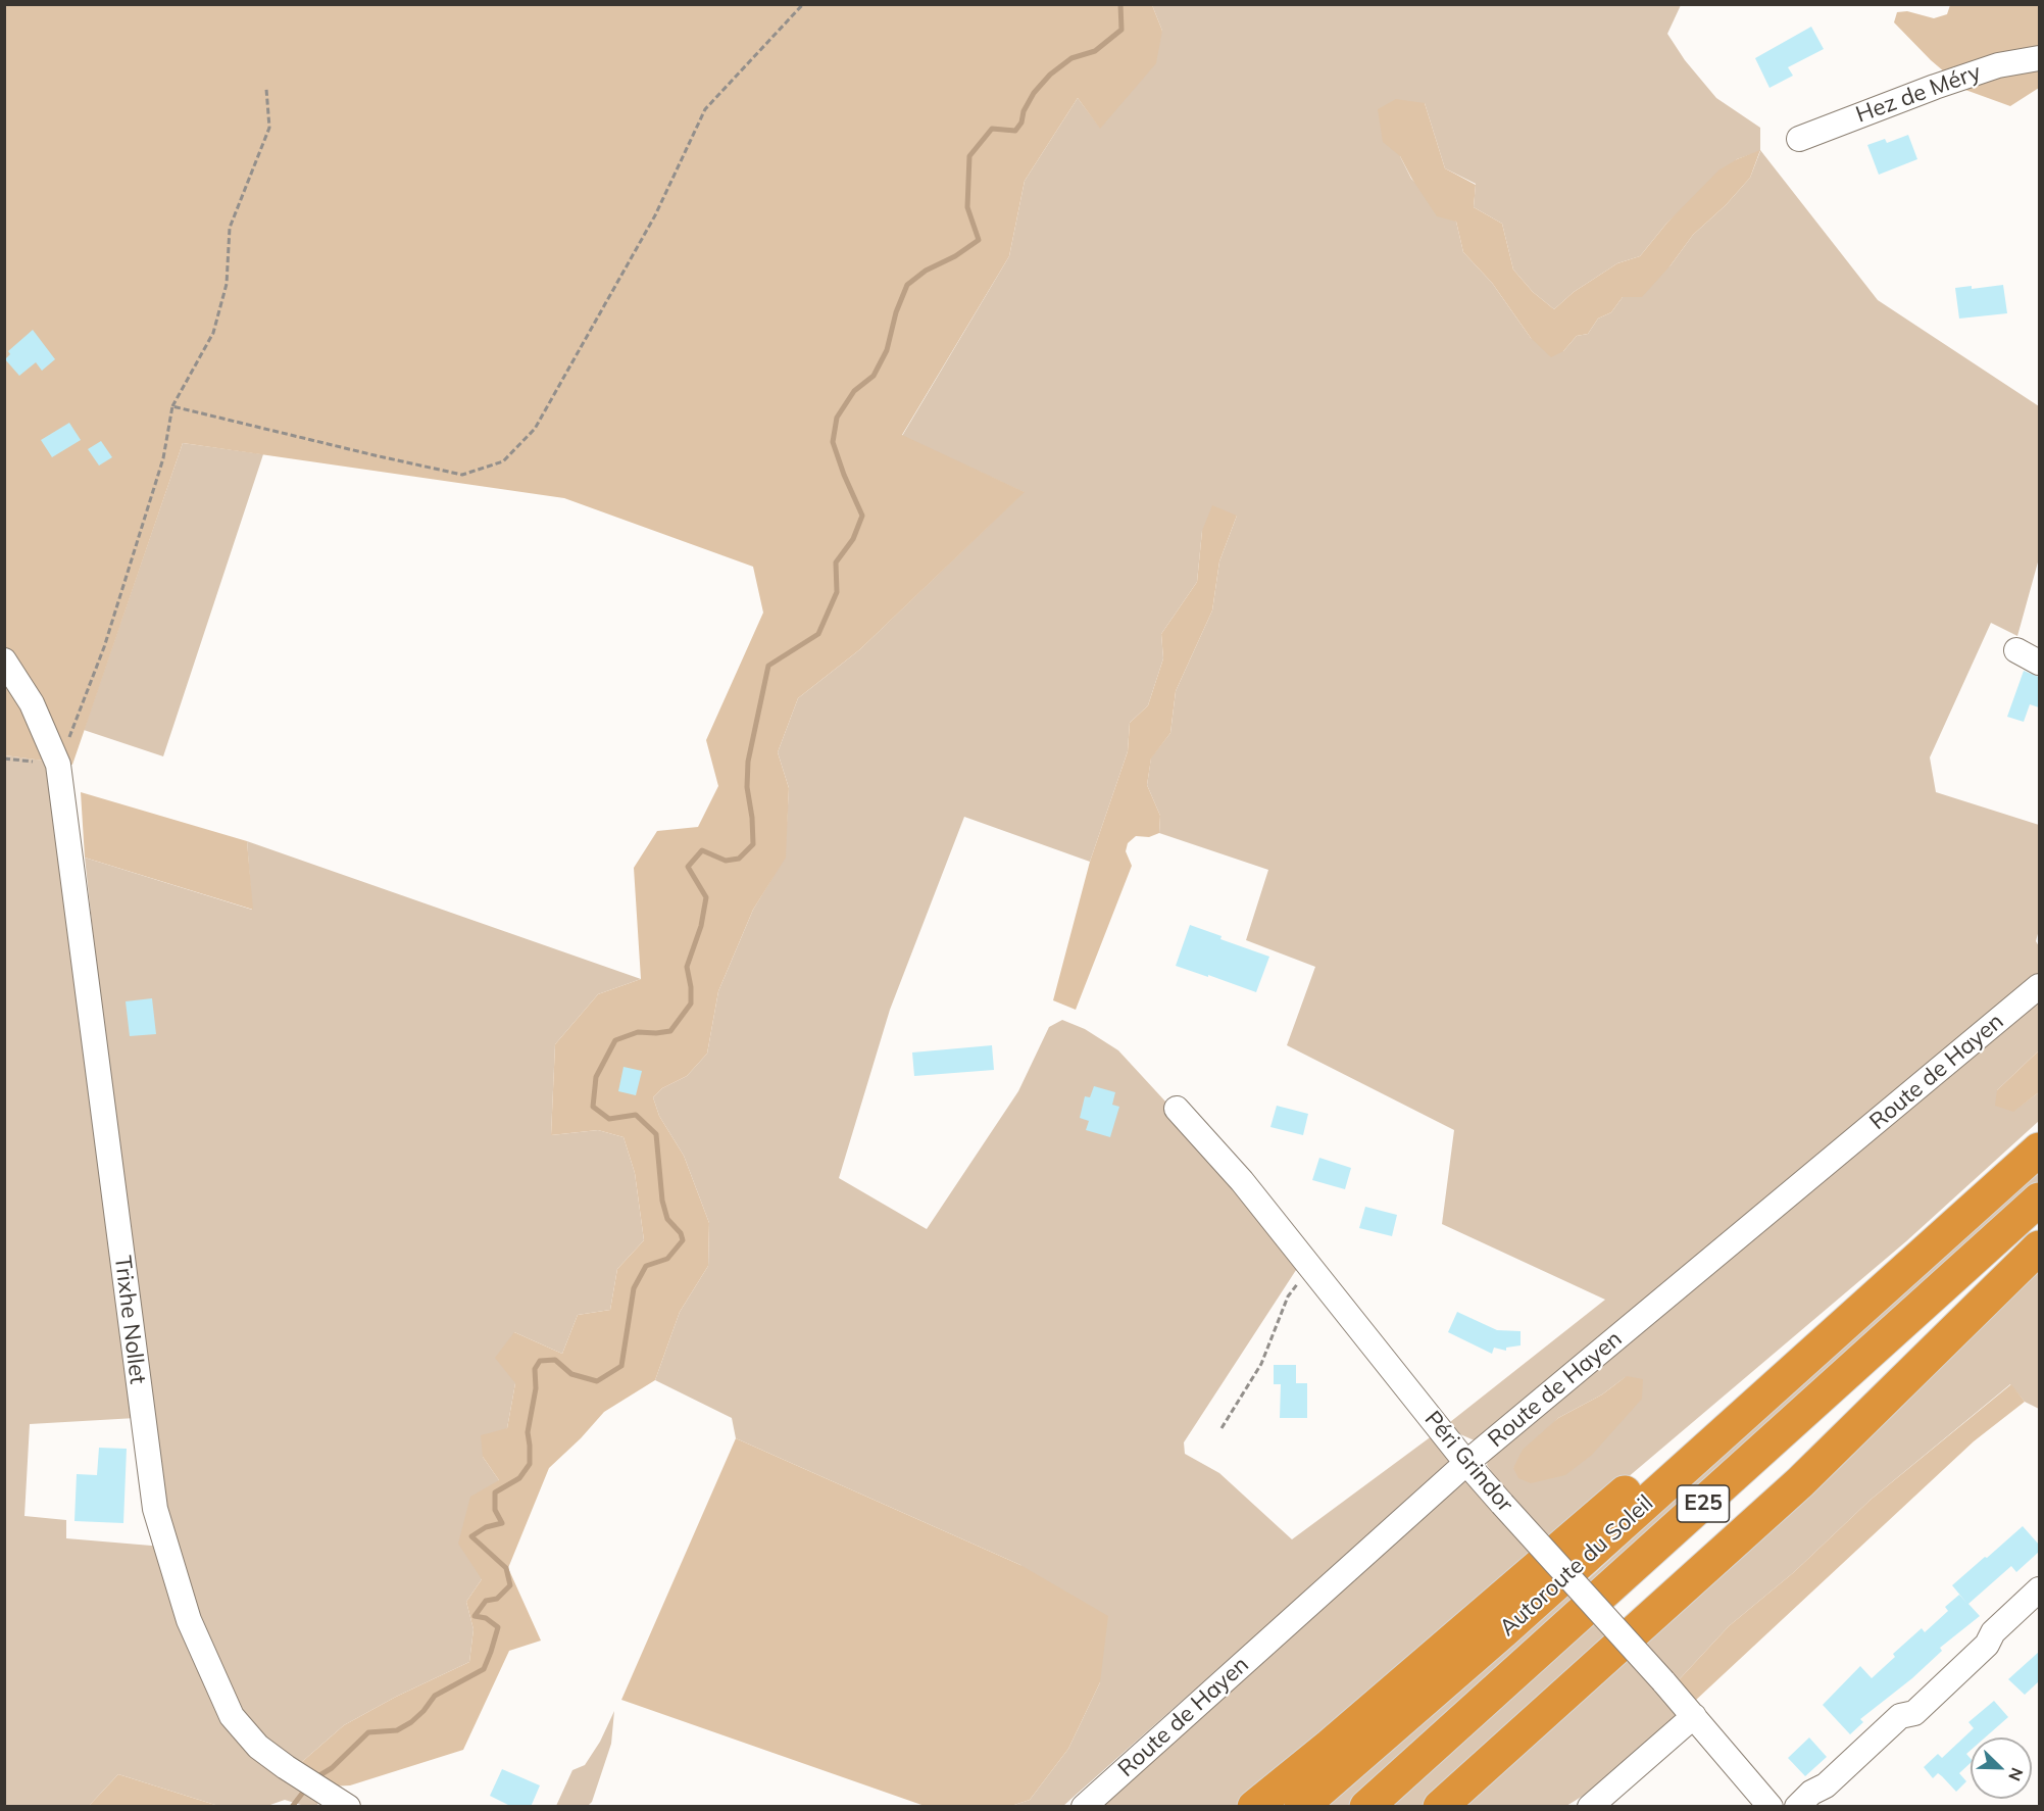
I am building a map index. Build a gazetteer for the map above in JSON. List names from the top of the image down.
{
  "streets": {
    "highway": ["E25", "Autoroute du Soleil"],
    "street": [
      "Hez de Méry",
      "Route de Hayen",
      "Trixhe Nollet",
      "Péri Grindor"
    ]
  },
  "crossings": [
    ["Route de Hayen", "Péri Grindor"]
  ],
  "north": "bottom right"
}
